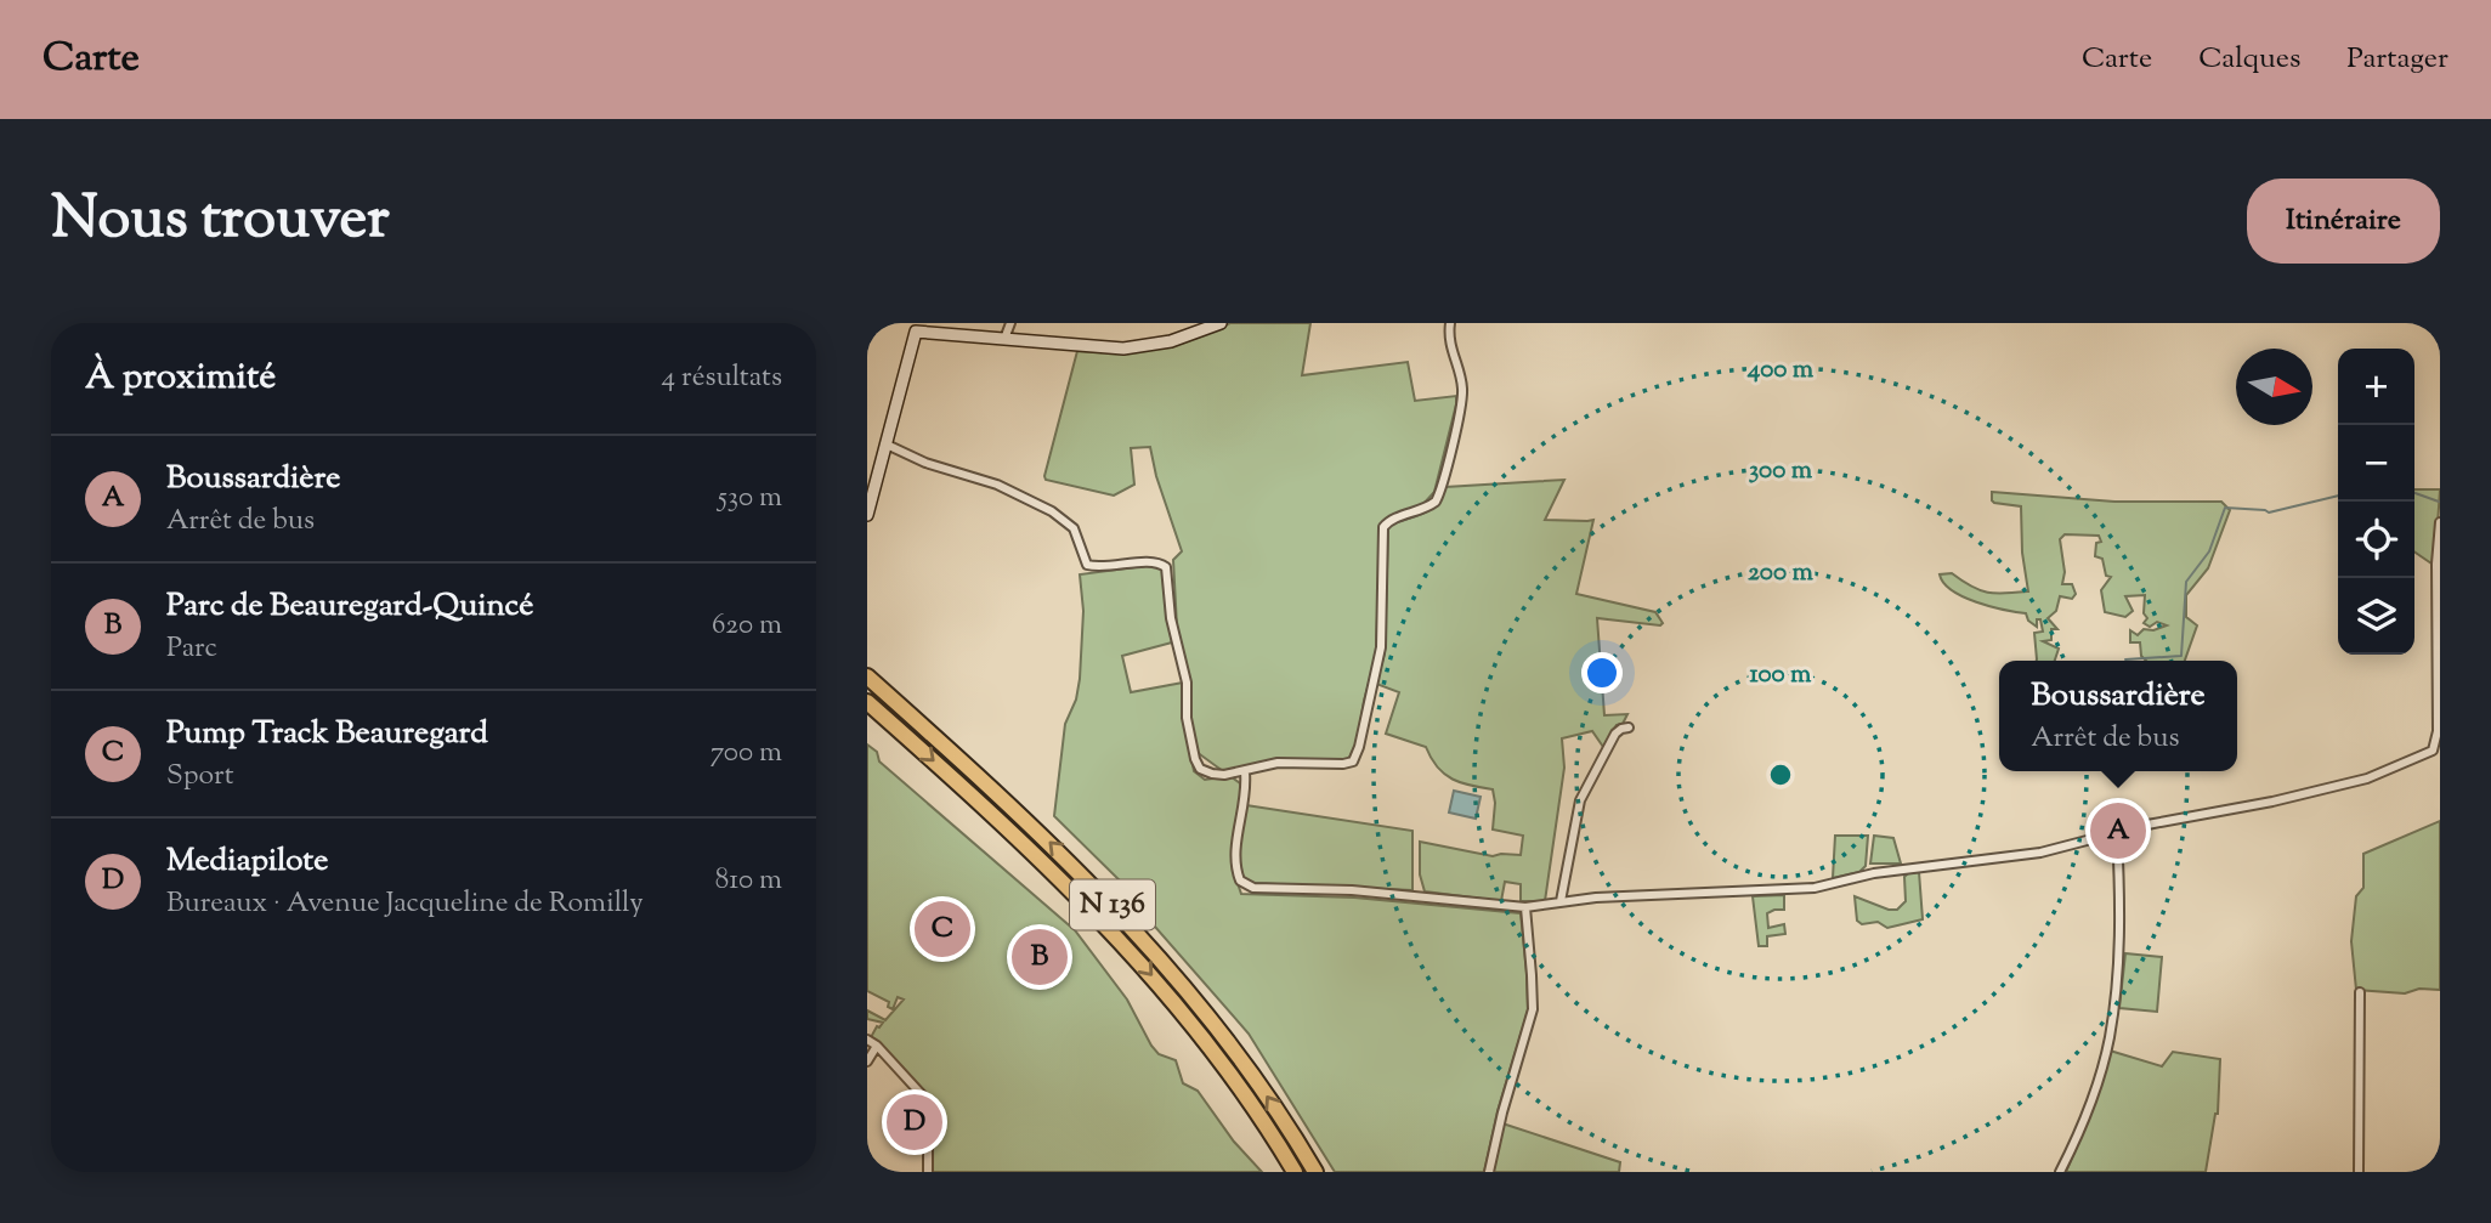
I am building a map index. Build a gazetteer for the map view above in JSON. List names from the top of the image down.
{
  "streets": {
    "highway": ["N 136"]
  },
  "north": "right",
  "page": {
    "header": "Carte",
    "nav": ["Carte", "Calques", "Partager"],
    "title": "Nous trouver",
    "buttons": "Itinéraire",
    "heading": ["À proximité", "4 résultats"],
    "map_buttons": ["+", "−"],
    "list": [
      {
        "mark": "A",
        "name": "Boussardière",
        "note": "Arrêt de bus",
        "value": "530 m"
      },
      {
        "mark": "B",
        "name": "Parc de Beauregard-Quincé",
        "note": "Parc",
        "value": "620 m"
      },
      {
        "mark": "C",
        "name": "Pump Track Beauregard",
        "note": "Sport",
        "value": "700 m"
      },
      {
        "mark": "D",
        "name": "Mediapilote",
        "note": "Bureaux · Avenue Jacqueline de Romilly",
        "value": "810 m"
      }
    ],
    "popup": ["Boussardière", "Arrêt de bus"],
    "pins": [
      "A",
      "C",
      "B",
      "D"
    ]
  },
  "rings": [
    "400 m",
    "300 m",
    "200 m",
    "100 m"
  ]
}
